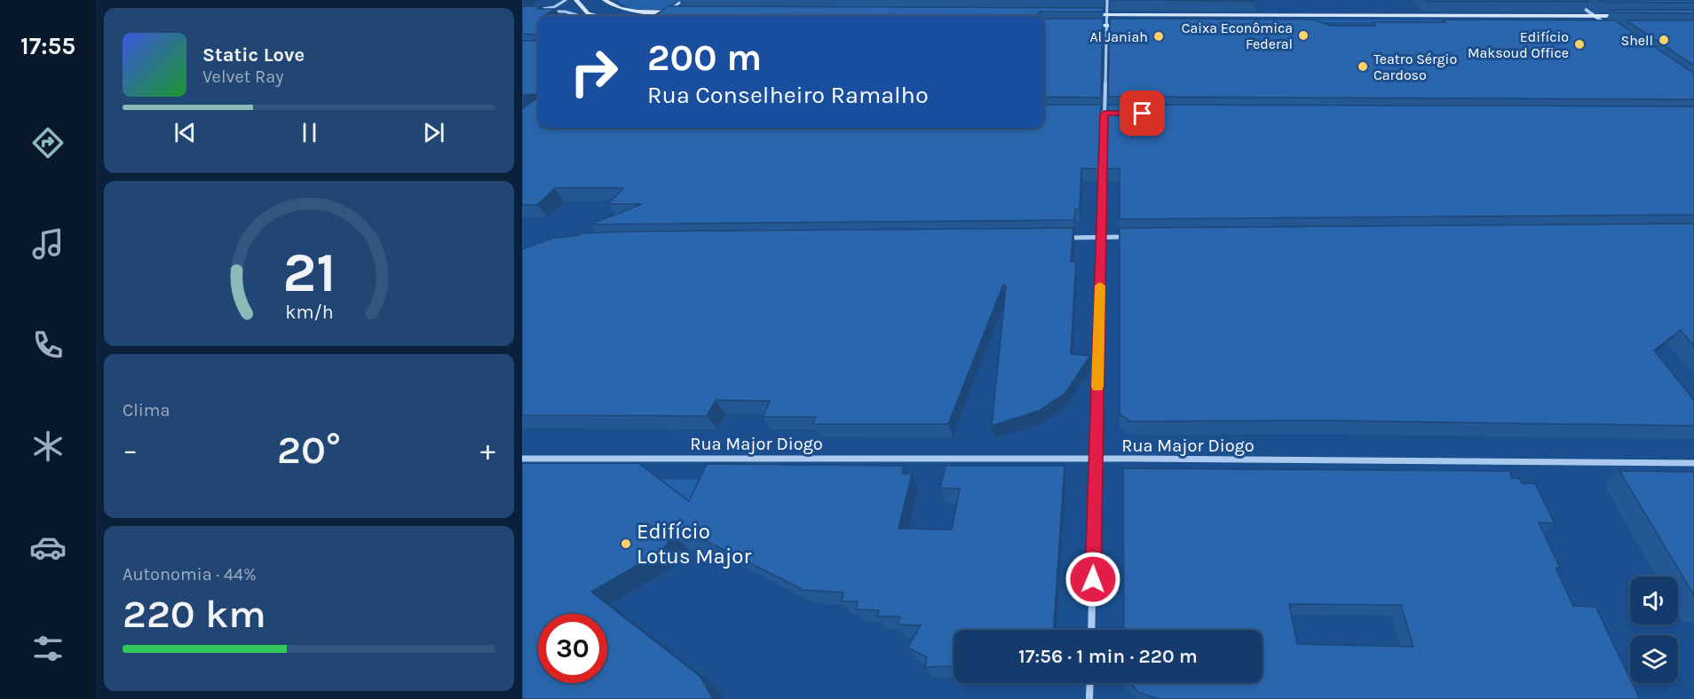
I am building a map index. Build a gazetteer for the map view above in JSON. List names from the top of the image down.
{
  "streets": {
    "street": ["Rua Major Diogo"]
  },
  "places": [
    "Caixa Econômica Federal",
    "Al Janiah",
    "Shell",
    "Edifício Maksoud Office",
    "Teatro Sérgio Cardoso",
    "Edifício Lotus Major"
  ],
  "page": {
    "tabs": "17:55",
    "turn": ["200 m", "Rua Conselheiro Ramalho"],
    "song": ["Static Love", "Velvet Ray"],
    "tile": [
      "Clima",
      ["Autonomia · 44%", "220 km"]
    ],
    "heat": ["−", "20°", "+"],
    "limit": "30",
    "trip": "17:56 · 1 min · 220 m",
    "gauge": ["21", "km/h"]
  }
}
